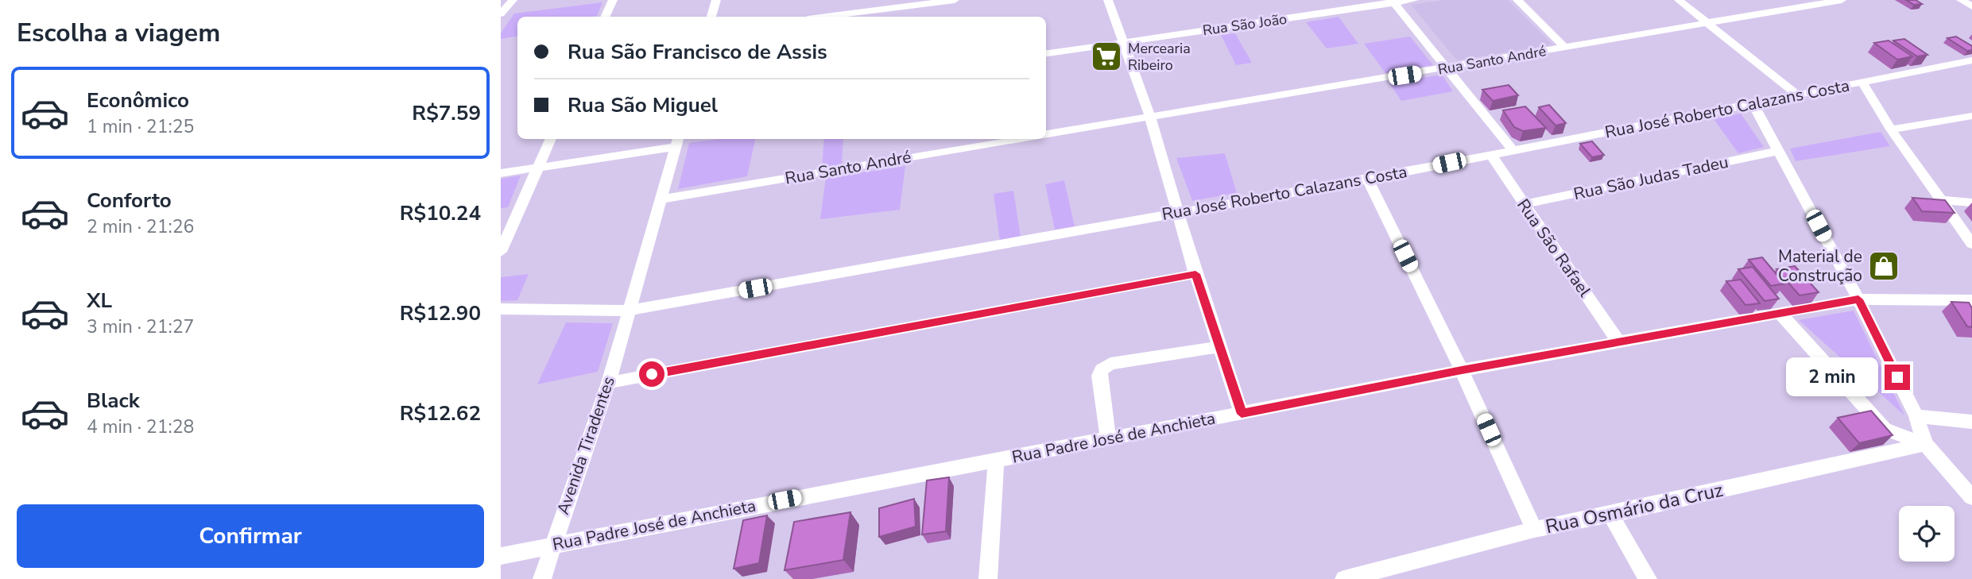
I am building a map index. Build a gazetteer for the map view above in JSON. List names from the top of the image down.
{
  "streets": {
    "street": [
      "Rua São João",
      "Rua Santo André",
      "Rua José Roberto Calazans Costa",
      "Rua São Judas Tadeu",
      "Rua São Rafael",
      "Rua Padre José de Anchieta",
      "Avenida Tiradentes",
      "Rua Osmário da Cruz"
    ]
  },
  "crossings": [
    ["Rua Santo André", "Avenida Tiradentes"],
    ["Rua José Roberto Calazans Costa", "Rua São Rafael"],
    ["Rua José Roberto Calazans Costa", "Avenida Tiradentes"],
    ["Rua São Judas Tadeu", "Rua São Rafael"],
    ["Rua São Rafael", "Rua Padre José de Anchieta"],
    ["Rua Padre José de Anchieta", "Avenida Tiradentes"]
  ],
  "places": {
    "supermarket": ["Mercearia Ribeiro"],
    "shop": ["Material de Construção"]
  },
  "page": {
    "heading": "Escolha a viagem",
    "banner": ["Rua São Francisco de Assis", "Rua São Miguel"],
    "list": [
      {
        "name": "Econômico",
        "note": "1 min · 21:25",
        "value": "R$7.59"
      },
      {
        "name": "Conforto",
        "note": "2 min · 21:26",
        "value": "R$10.24"
      },
      {
        "name": "XL",
        "note": "3 min · 21:27",
        "value": "R$12.90"
      },
      {
        "name": "Black",
        "note": "4 min · 21:28",
        "value": "R$12.62"
      }
    ],
    "bubble": "2 min",
    "buttons": "Confirmar"
  }
}
